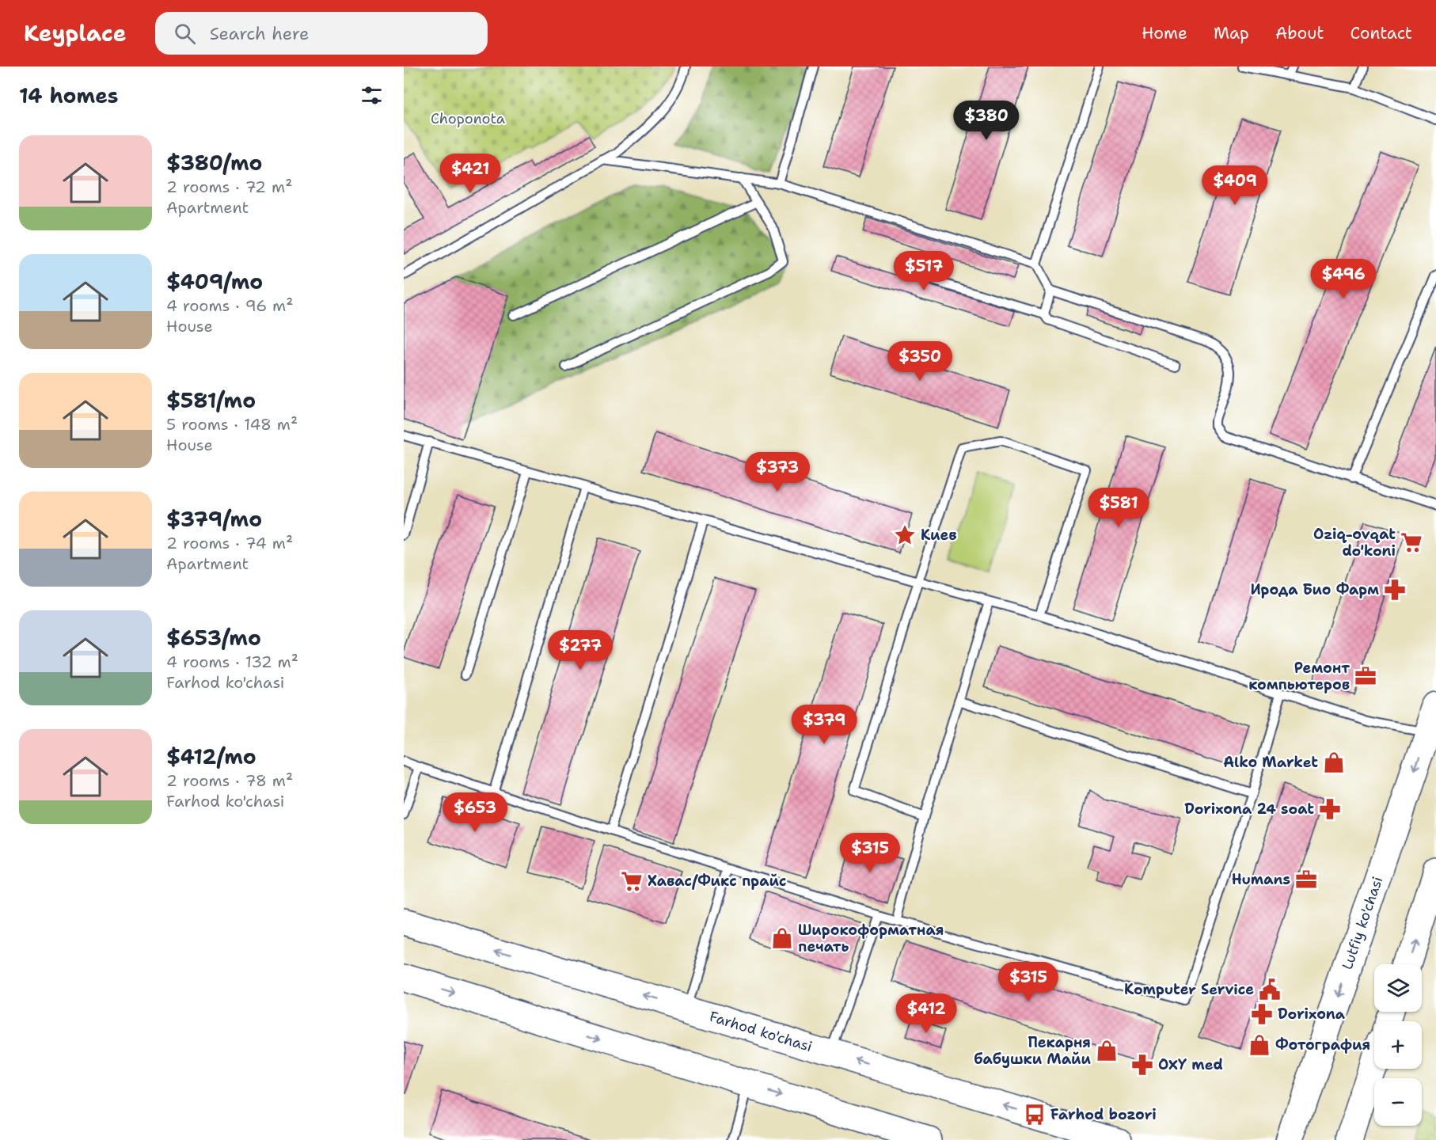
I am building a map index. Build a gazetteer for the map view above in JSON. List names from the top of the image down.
{
  "streets": {
    "main road": ["Lutfiy ko'chasi", "Farhod ko'chasi"]
  },
  "parks": ["Choponota"],
  "places": {
    "place": ["Киев"],
    "supermarket": ["Oziq-ovqat do'koni", "Хавас/Фикс прайс"],
    "pharmacy": [
      "Ирода Био Фарм",
      "Dorixona 24 soat",
      "Dorixona",
      "OXY med"
    ],
    "office": ["Ремонт компьютеров", "Humans"],
    "shop": [
      "Alko Market",
      "Широкоформатная печать",
      "Фотография",
      "Пекарня бабушки Майи"
    ],
    "public building": ["Komputer Service"],
    "bus stop": ["Farhod bozori"]
  },
  "page": {
    "header": "Keyplace",
    "search": "Search here",
    "nav": [
      "Home",
      "Map",
      "About",
      "Contact"
    ],
    "heading": "14 homes",
    "price": [
      "$380",
      "$421",
      "$409",
      "$517",
      "$496",
      "$350",
      "$373",
      "$581",
      "$277",
      "$379",
      "$653",
      "$315",
      "$315",
      "$412"
    ],
    "list": [
      {
        "name": "$380/mo",
        "note": "2 rooms · 72 m² · Apartment"
      },
      {
        "name": "$409/mo",
        "note": "4 rooms · 96 m² · House"
      },
      {
        "name": "$581/mo",
        "note": "5 rooms · 148 m² · House"
      },
      {
        "name": "$379/mo",
        "note": "2 rooms · 74 m² · Apartment"
      },
      {
        "name": "$653/mo",
        "note": "4 rooms · 132 m² · Farhod ko'chasi"
      },
      {
        "name": "$412/mo",
        "note": "2 rooms · 78 m² · Farhod ko'chasi"
      }
    ],
    "map_buttons": ["+", "−"]
  }
}
